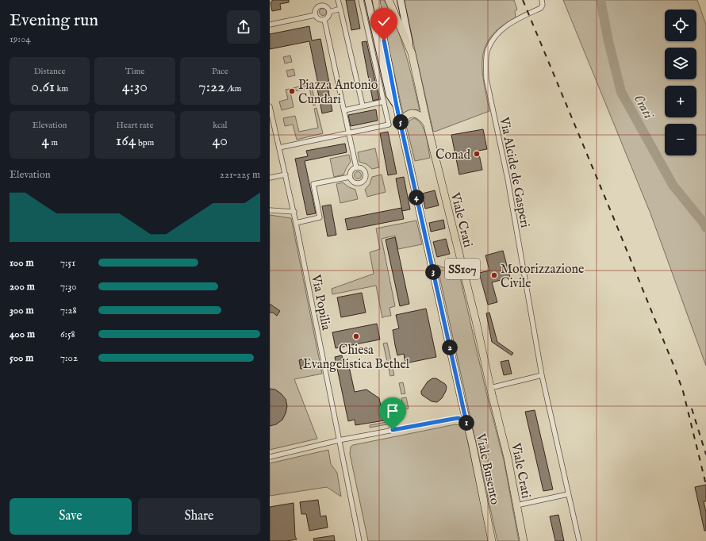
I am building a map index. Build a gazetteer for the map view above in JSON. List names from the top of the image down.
{
  "streets": {
    "main road": ["Viale Crati", "SS107", "Viale Busento"],
    "street": ["Via Alcide de Gasperi", "Via Popilia"]
  },
  "crossings": [
    ["SS107", "Viale Busento"]
  ],
  "water": ["Crati"],
  "places": [
    "Piazza Antonio Cundari",
    "Conad",
    "Motorizzazione Civile",
    "Chiesa Evangelistica Bethel"
  ],
  "page": {
    "heading": ["Evening run", "19:04"],
    "map_buttons": ["+", "−"],
    "stats": [
      ["Distance", "0.61 km"],
      ["Time", "4:30"],
      ["Pace", "7:22 /km"],
      ["Elevation", "4 m"],
      ["Heart rate", "164 bpm"],
      ["kcal", "40"]
    ],
    "pins": [
      "5",
      "4",
      "3",
      "2",
      "1"
    ],
    "chart": ["Elevation", "221–225 m"],
    "list": [
      {
        "name": "100 m",
        "note": "7:51"
      },
      {
        "name": "200 m",
        "note": "7:30"
      },
      {
        "name": "300 m",
        "note": "7:28"
      },
      {
        "name": "400 m",
        "note": "6:58"
      },
      {
        "name": "500 m",
        "note": "7:02"
      }
    ],
    "buttons": ["Save", "Share"]
  }
}
